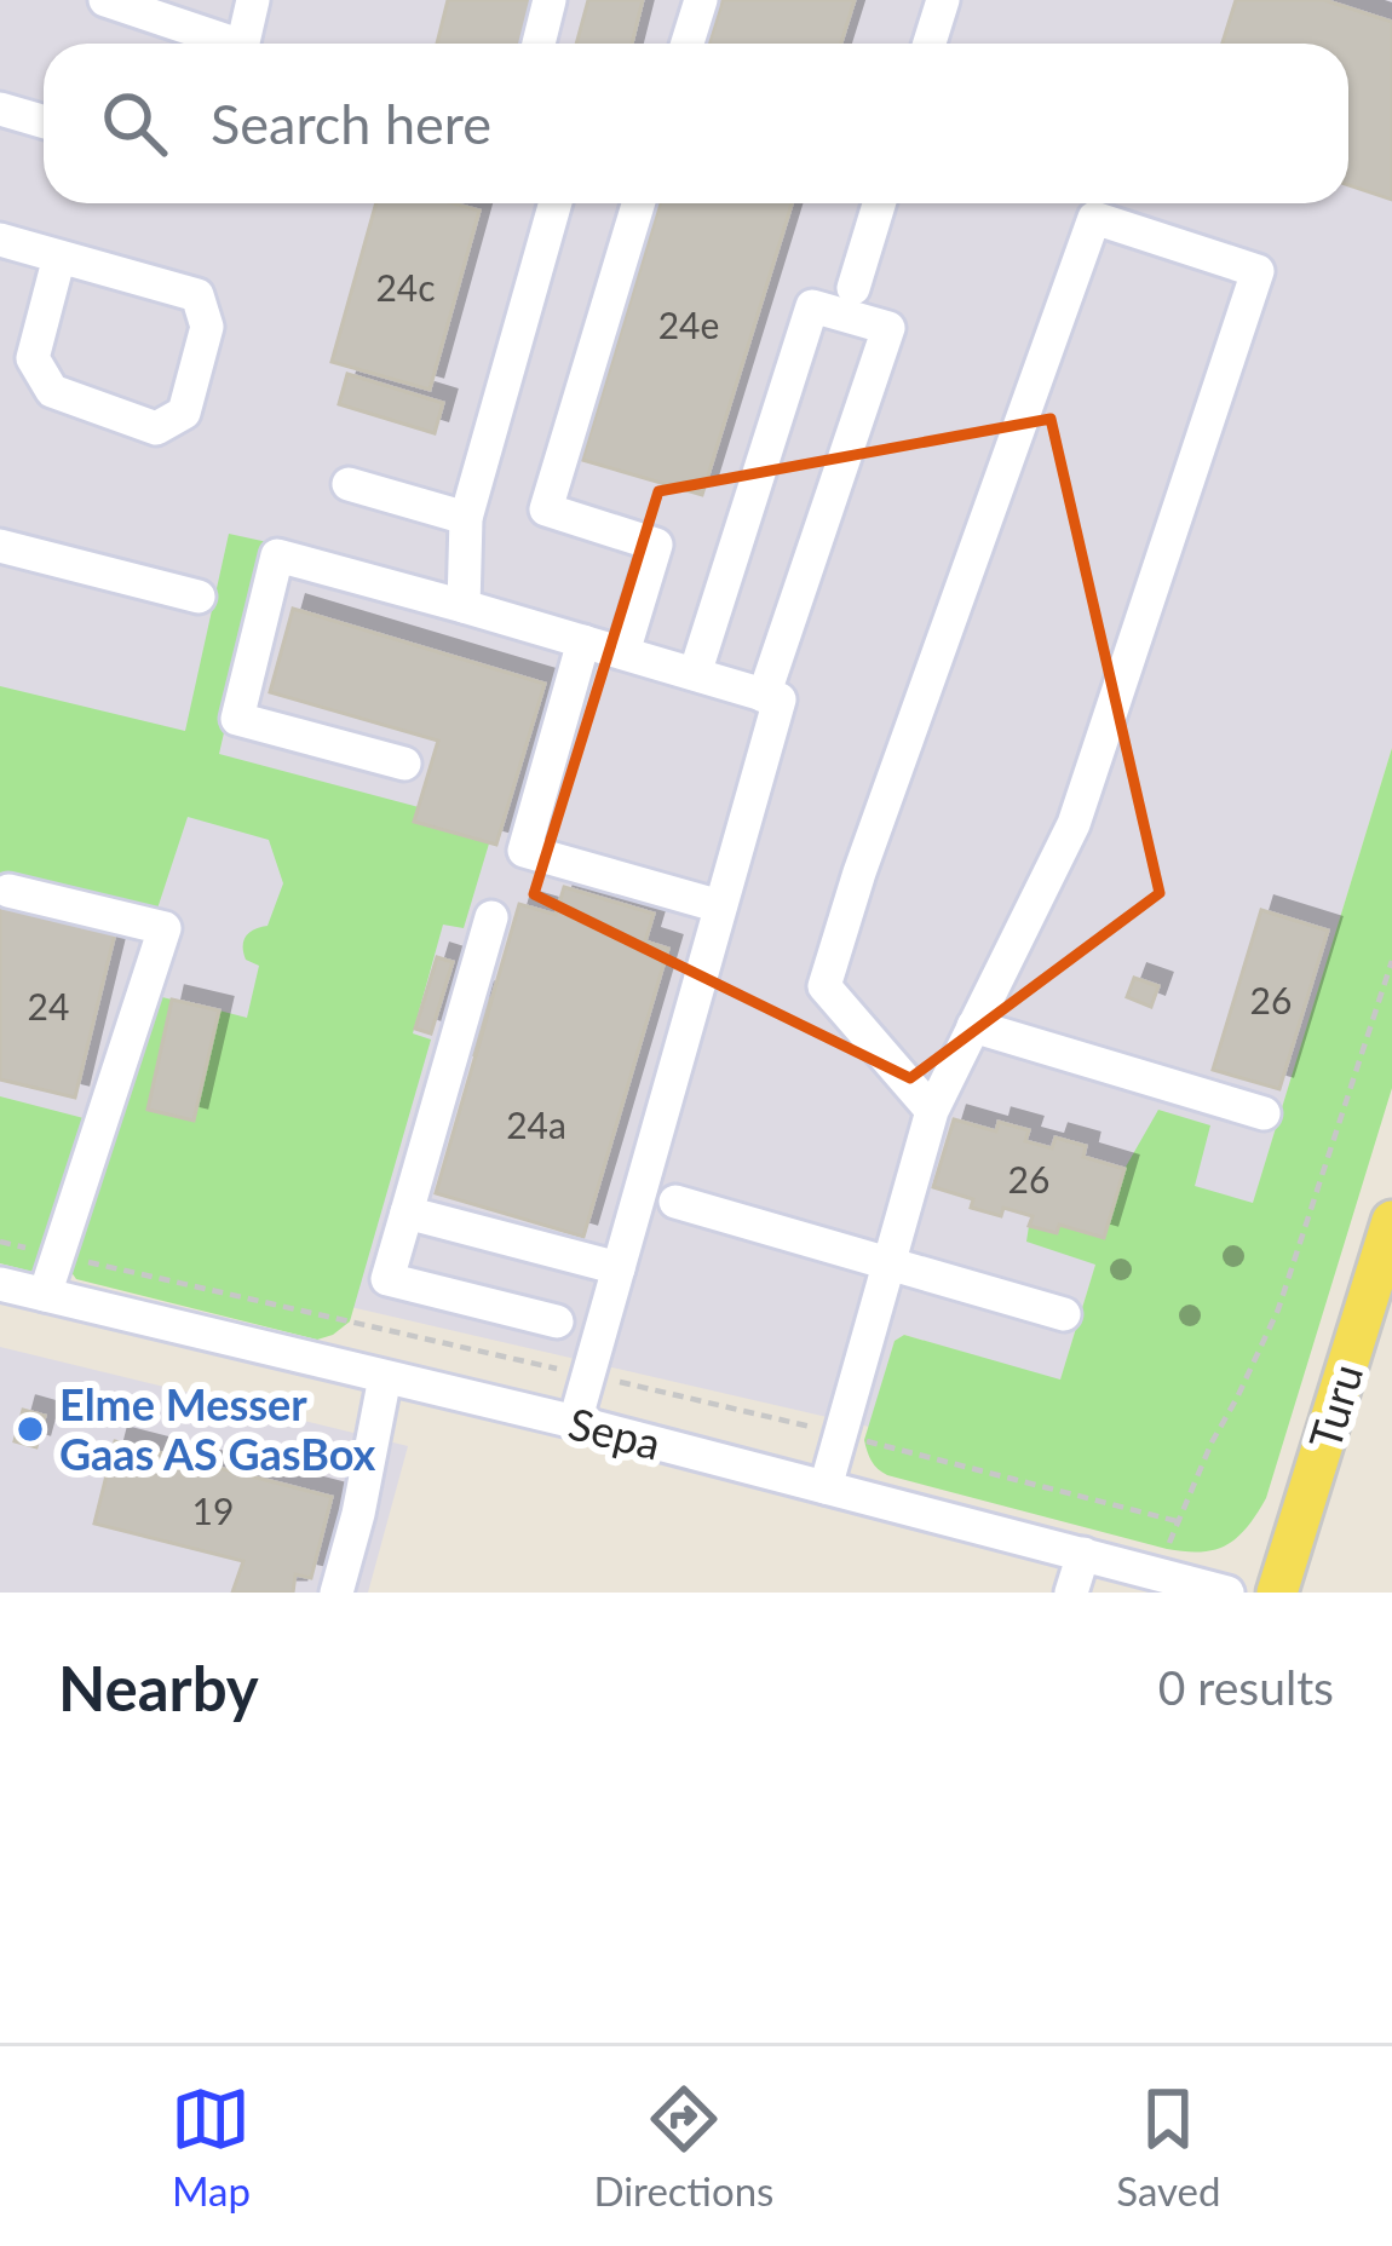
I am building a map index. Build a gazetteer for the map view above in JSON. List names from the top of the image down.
{
  "streets": {
    "main road": ["Turu"],
    "street": ["Sepa"]
  },
  "places": ["Elme Messer Gaas AS GasBox"],
  "house_numbers": [
    "24c",
    "24e",
    "26",
    "24",
    "24a",
    "26",
    "19"
  ],
  "page": {
    "search": "Search here",
    "heading": ["Nearby", "0 results"],
    "nav": ["Map", "Directions", "Saved"]
  }
}
